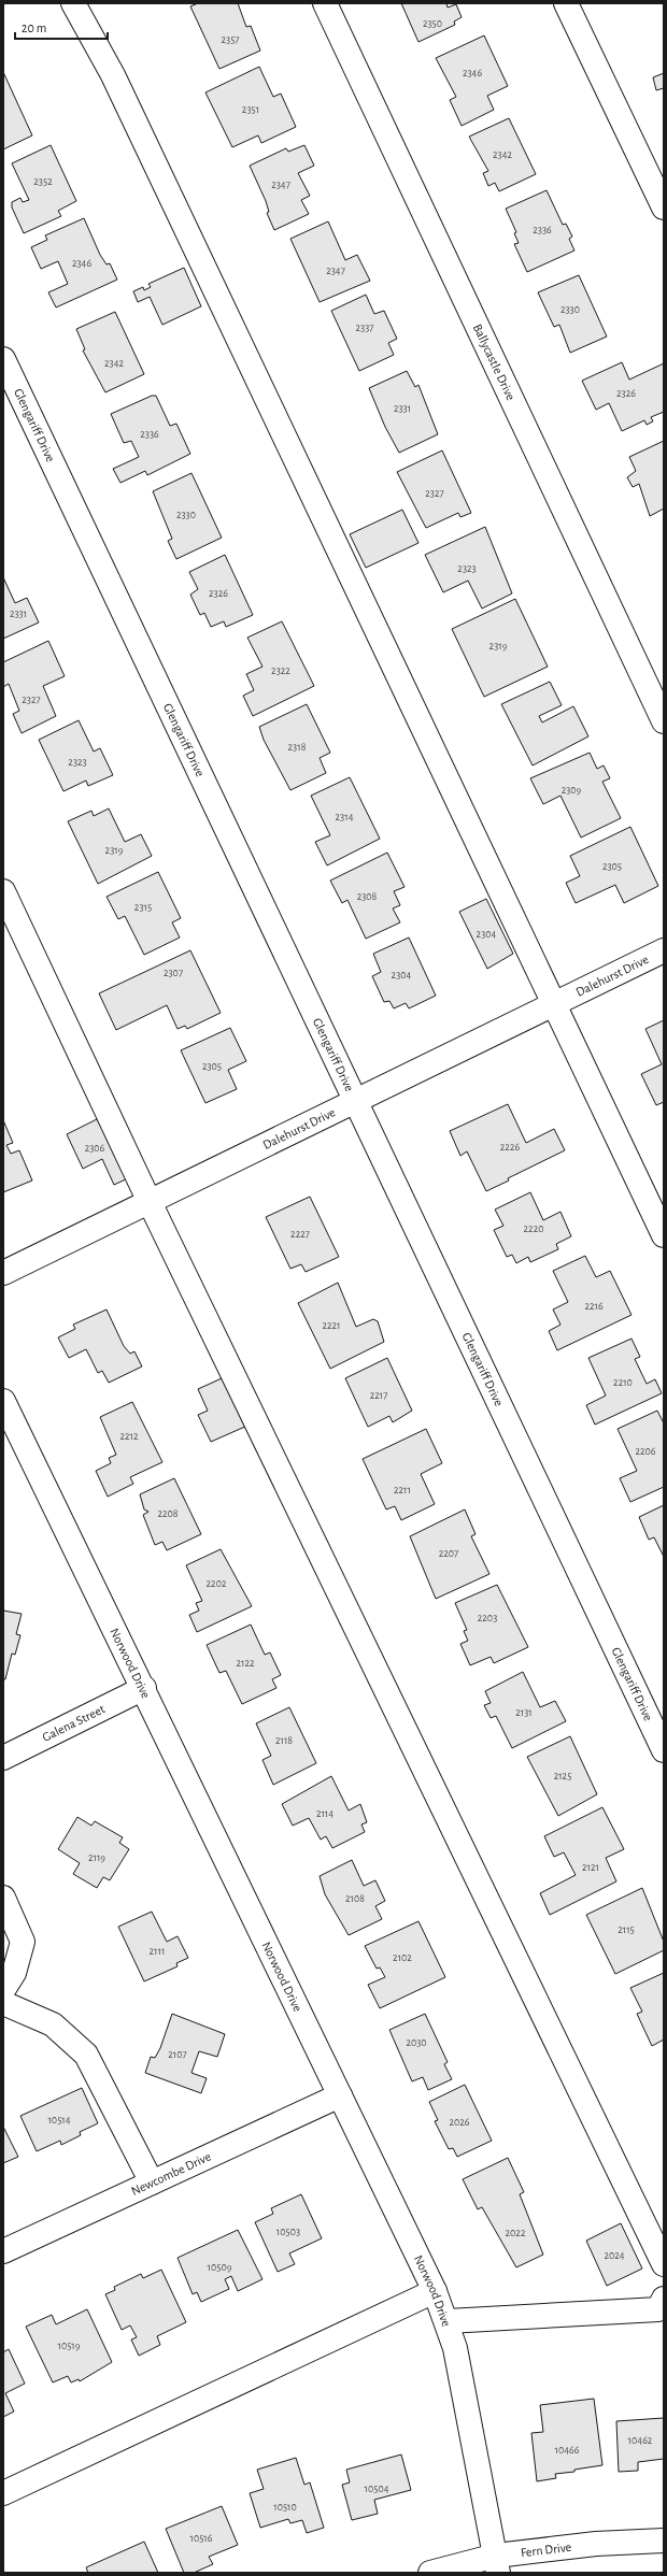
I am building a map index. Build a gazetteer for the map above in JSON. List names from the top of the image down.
{
  "streets": {
    "street": [
      "Ballycastle Drive",
      "Glengariff Drive",
      "Dalehurst Drive",
      "Norwood Drive",
      "Galena Street",
      "Newcombe Drive",
      "Fern Drive"
    ]
  },
  "crossings": [
    ["Glengariff Drive", "Dalehurst Drive"],
    ["Norwood Drive", "Galena Street"],
    ["Norwood Drive", "Newcombe Drive"],
    ["Norwood Drive", "Fern Drive"]
  ],
  "house_numbers": [
    "2350",
    "2357",
    "2346",
    "2351",
    "2342",
    "2352",
    "2347",
    "2336",
    "2346",
    "2347",
    "2330",
    "2337",
    "2342",
    "2326",
    "2331",
    "2336",
    "2327",
    "2330",
    "2323",
    "2326",
    "2331",
    "2319",
    "2322",
    "2327",
    "2318",
    "2323",
    "2309",
    "2314",
    "2319",
    "2305",
    "2308",
    "2315",
    "2304",
    "2307",
    "2304",
    "2305",
    "2226",
    "2306",
    "2220",
    "2227",
    "2216",
    "2221",
    "2210",
    "2217",
    "2212",
    "2206",
    "2211",
    "2208",
    "2207",
    "2202",
    "2203",
    "2122",
    "2131",
    "2118",
    "2125",
    "2114",
    "2119",
    "2121",
    "2108",
    "2115",
    "2111",
    "2102",
    "2030",
    "2107",
    "10514",
    "2026",
    "10503",
    "2022",
    "2024",
    "10509",
    "10519",
    "10462",
    "10466",
    "10504",
    "10510",
    "10516"
  ],
  "scale_bar": "20 m"
}
